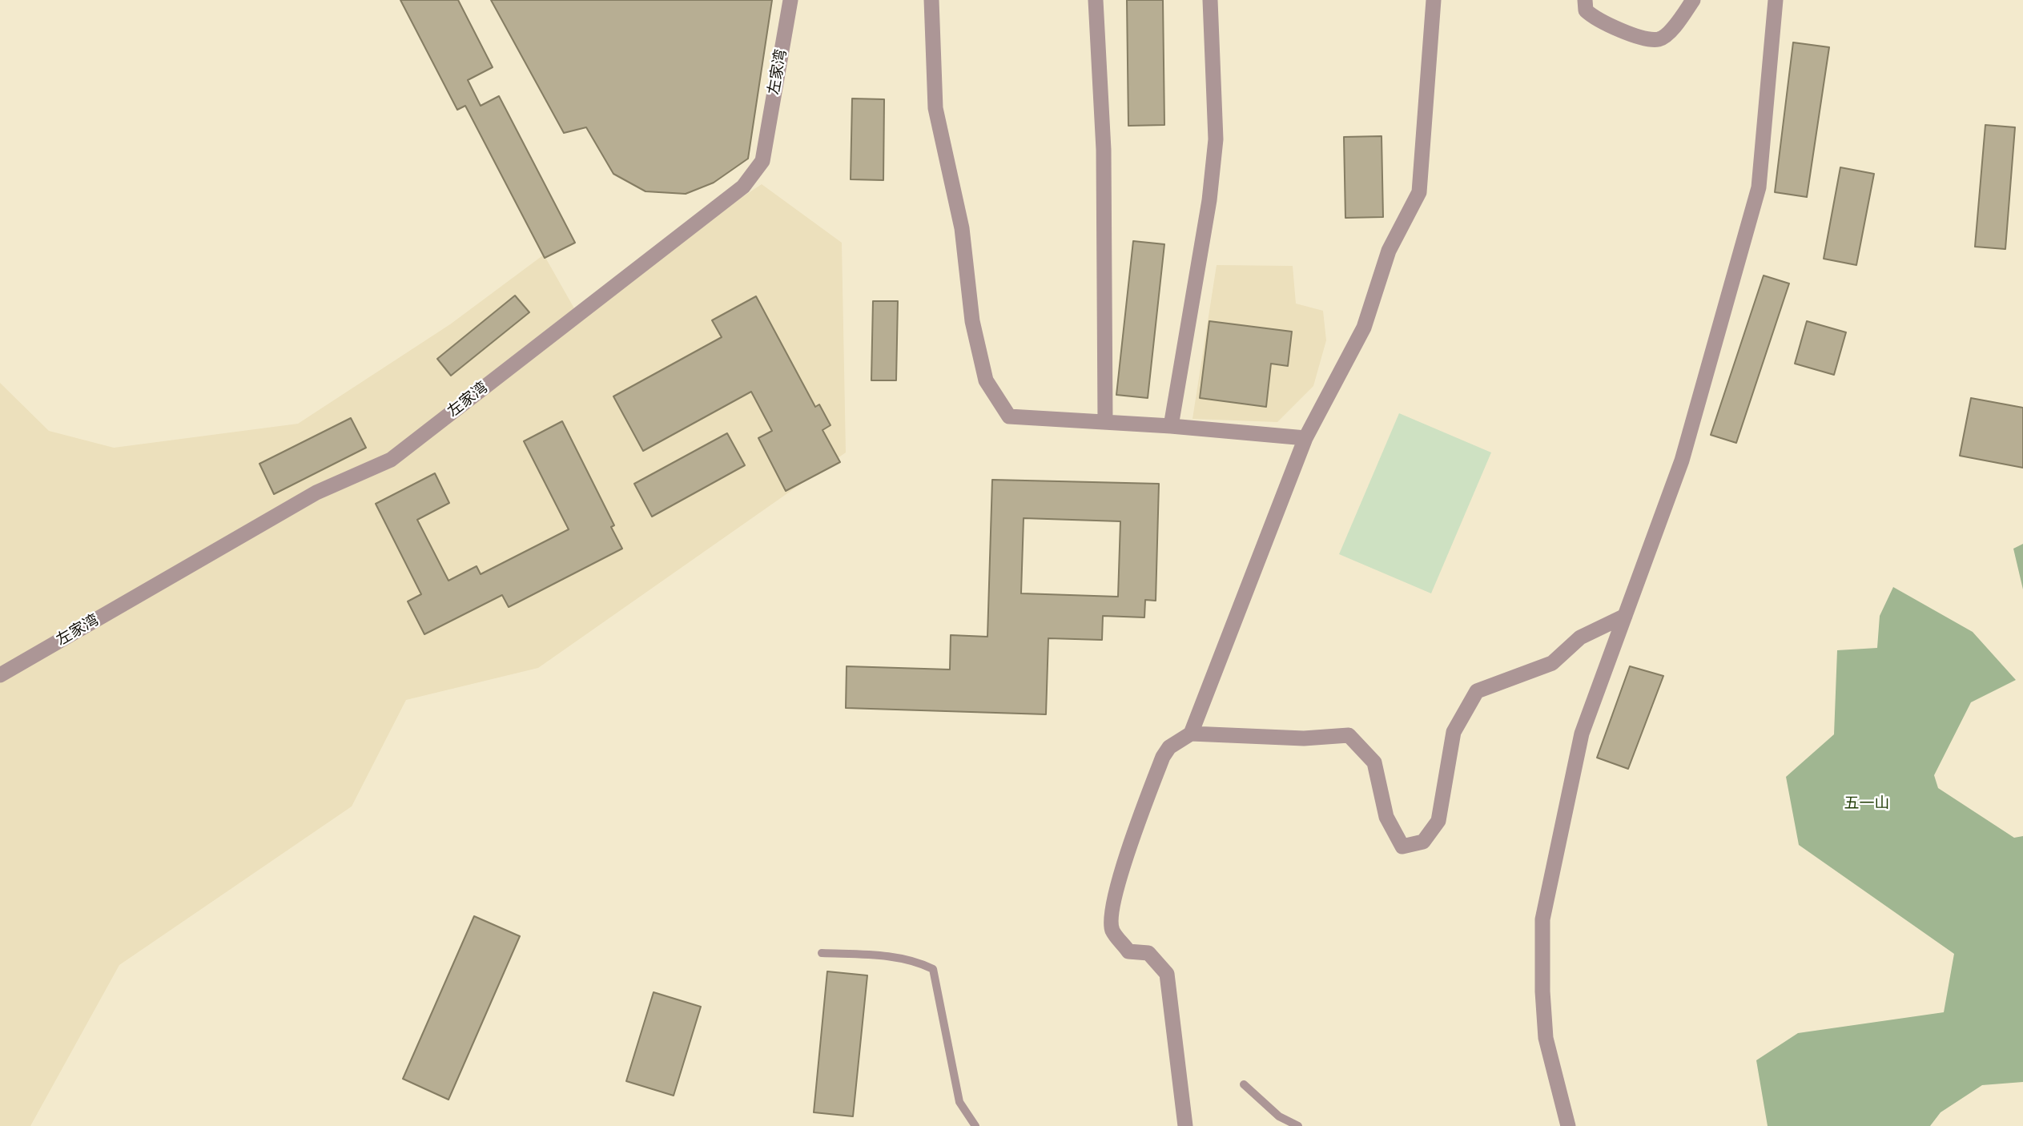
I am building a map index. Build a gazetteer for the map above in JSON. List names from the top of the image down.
{
  "streets": {
    "street": ["左家湾"]
  },
  "parks": ["五一山"]
}
